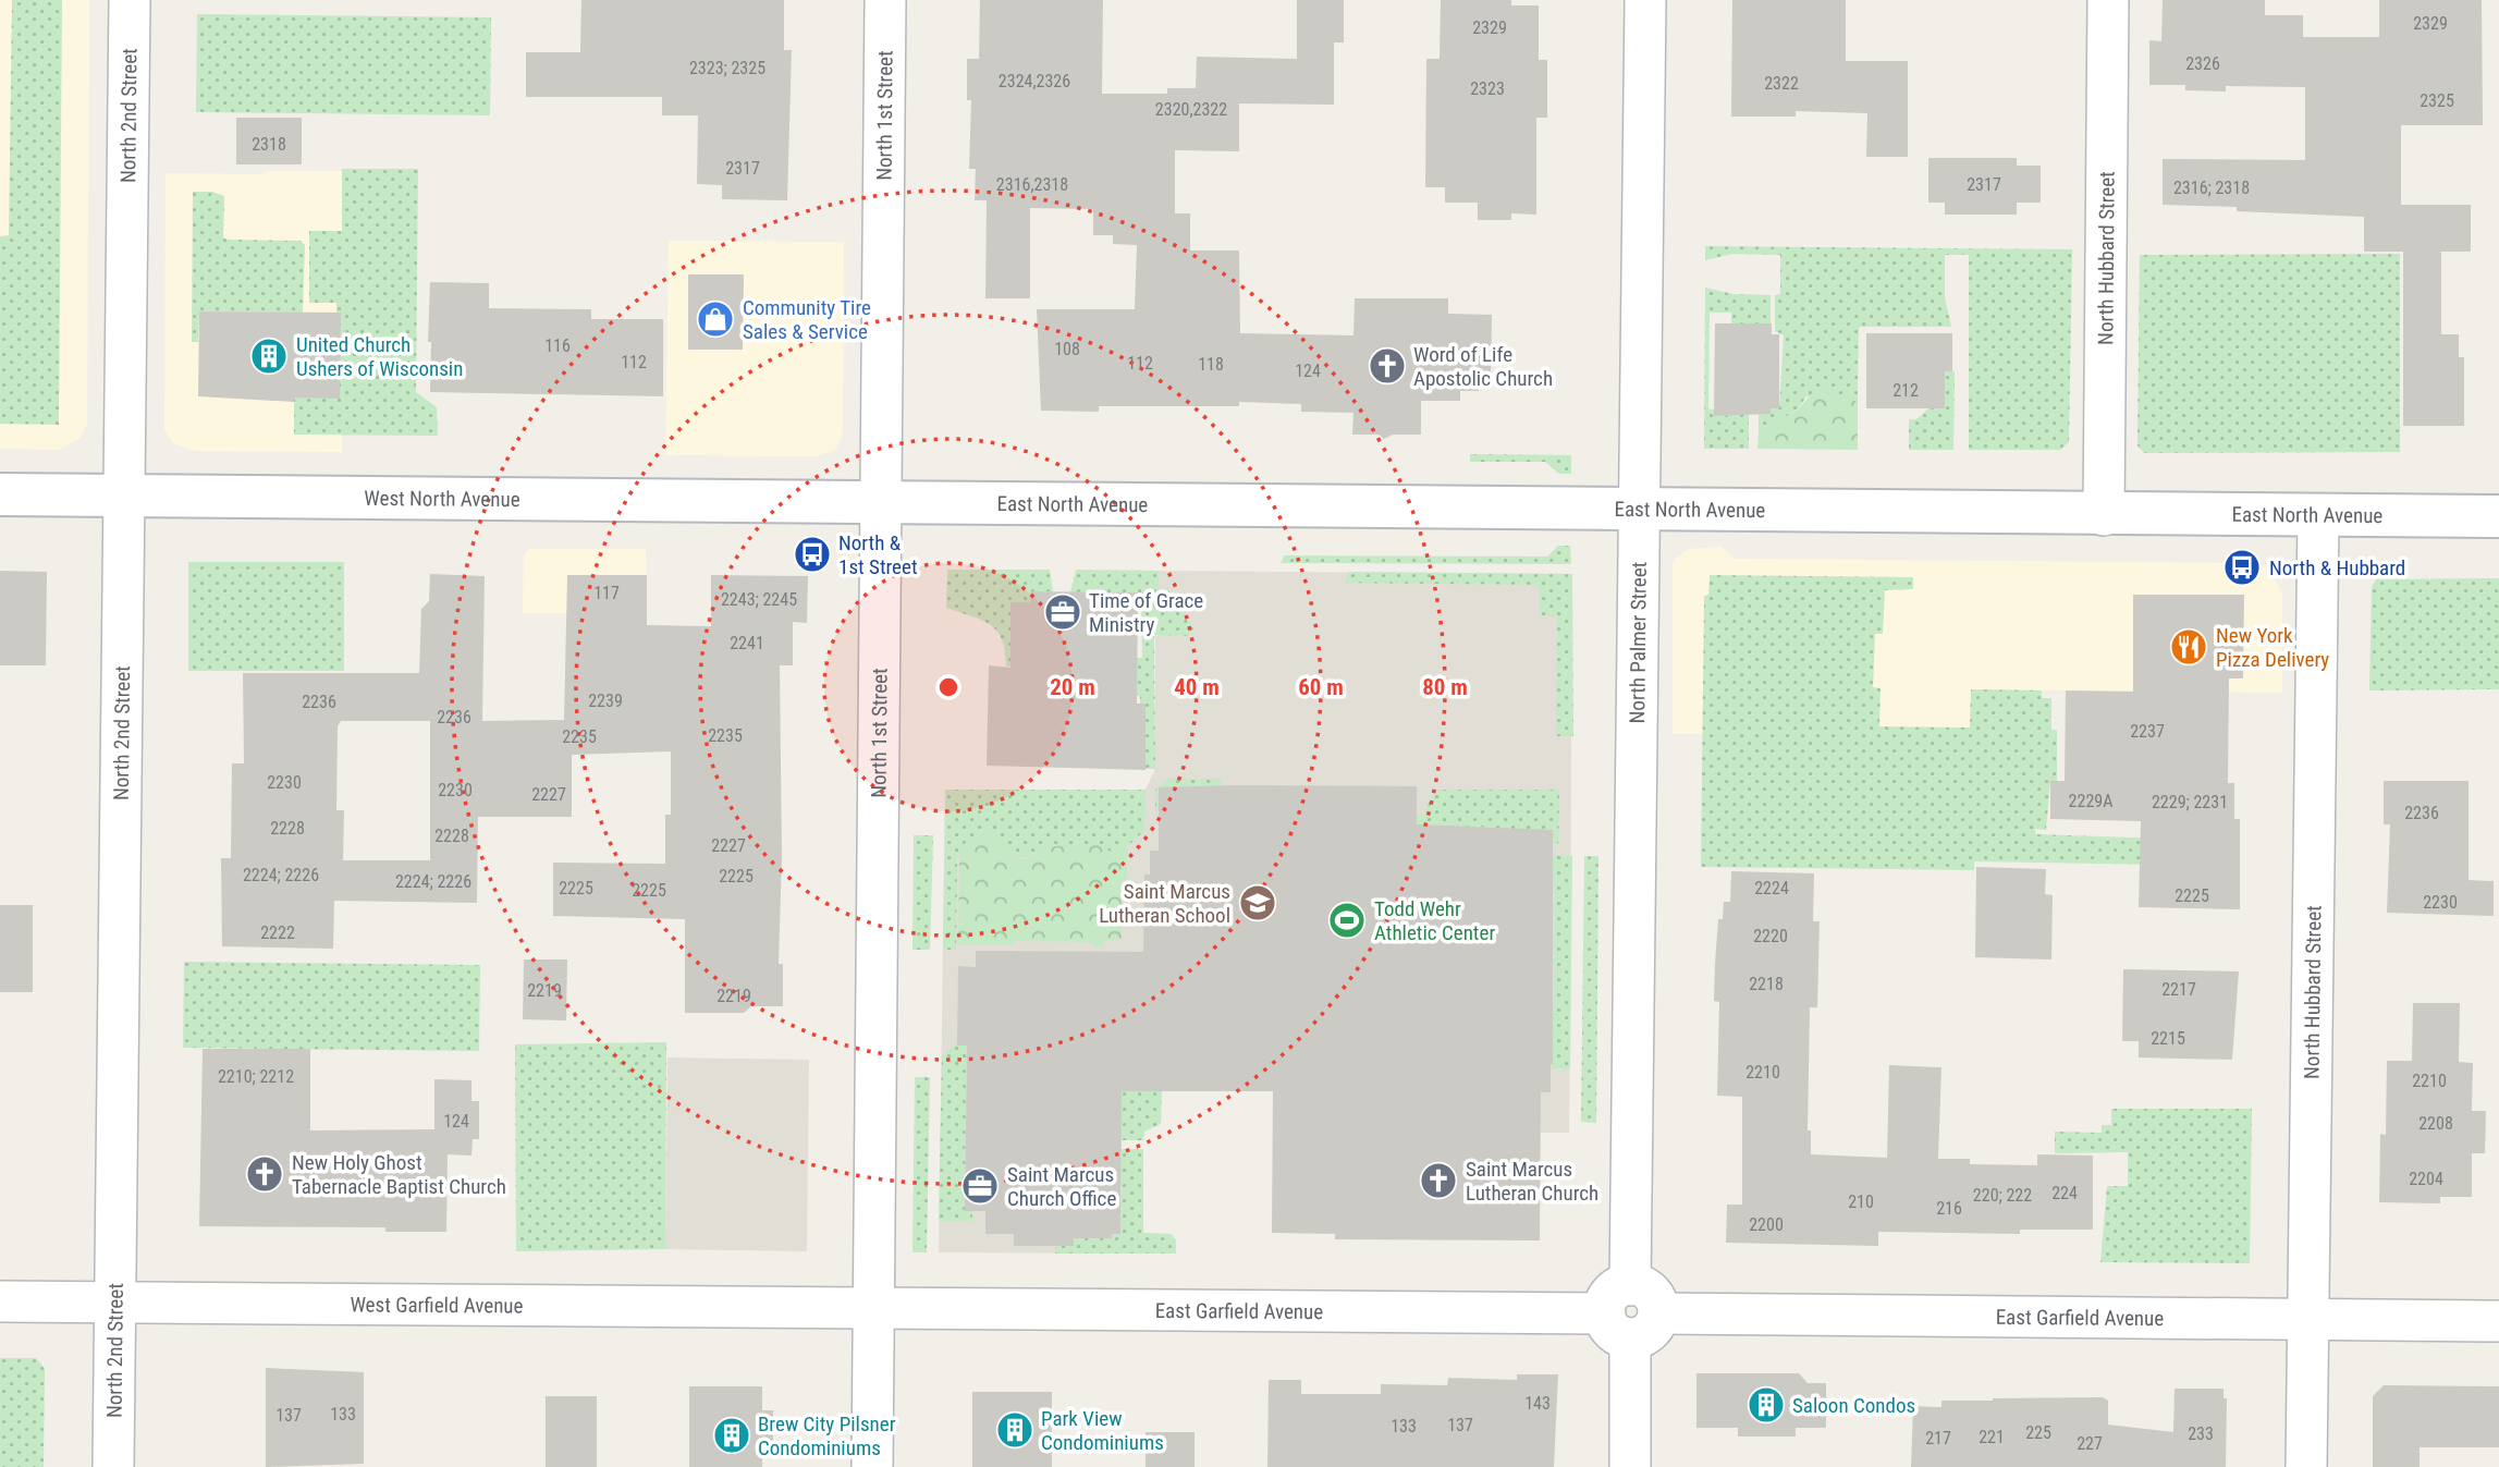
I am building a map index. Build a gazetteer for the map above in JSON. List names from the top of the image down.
{
  "streets": {
    "main road": ["West North Avenue", "East North Avenue"],
    "street": [
      "North 2nd Street",
      "North 1st Street",
      "North Hubbard Street",
      "North Palmer Street",
      "West Garfield Avenue",
      "East Garfield Avenue"
    ]
  },
  "crossings": [
    ["North 2nd Street", "West North Avenue"],
    ["North 2nd Street", "West Garfield Avenue"],
    ["North 1st Street", "West North Avenue"],
    ["North 1st Street", "East North Avenue"],
    ["North 1st Street", "West Garfield Avenue"],
    ["North 1st Street", "East Garfield Avenue"],
    ["North Hubbard Street", "East North Avenue"],
    ["North Hubbard Street", "East Garfield Avenue"],
    ["West North Avenue", "East North Avenue"],
    ["East North Avenue", "North Palmer Street"],
    ["North Palmer Street", "East Garfield Avenue"],
    ["West Garfield Avenue", "East Garfield Avenue"]
  ],
  "places": {
    "shop": ["Community Tire Sales & Service"],
    "building": [
      "United Church Ushers of Wisconsin",
      "Saloon Condos",
      "Park View Condominiums",
      "Brew City Pilsner Condominiums"
    ],
    "church": ["Word of Life Apostolic Church", "New Holy Ghost Tabernacle Baptist Church", "Saint Marcus Lutheran Church"],
    "bus stop": ["North & 1st Street", "North & Hubbard"],
    "office": ["Time of Grace Ministry", "Saint Marcus Church Office"],
    "restaurant": ["New York Pizza Delivery"],
    "school or university": ["Saint Marcus Lutheran School"],
    "sports": ["Todd Wehr Athletic Center"]
  },
  "house_numbers": [
    "2329",
    "2329",
    "2326",
    "2323; 2325",
    "2324,2326",
    "2322",
    "2323",
    "2325",
    "2320,2322",
    "2318",
    "2317",
    "2316,2318",
    "2317",
    "2316; 2318",
    "116",
    "108",
    "112",
    "112",
    "118",
    "124",
    "212",
    "117",
    "2243; 2245",
    "2241",
    "2239",
    "2236",
    "2236",
    "2237",
    "2235",
    "2235",
    "2230",
    "2230",
    "2227",
    "2229A",
    "2229; 2231",
    "2236",
    "2228",
    "2228",
    "2227",
    "2224; 2226",
    "2225",
    "2224; 2226",
    "2225",
    "2224",
    "2225",
    "2225",
    "2230",
    "2222",
    "2220",
    "2218",
    "2217",
    "2219",
    "2219",
    "2215",
    "2210",
    "2210; 2212",
    "2210",
    "124",
    "2208",
    "2204",
    "224",
    "220; 222",
    "210",
    "216",
    "2200",
    "143",
    "133",
    "137",
    "137",
    "133",
    "225",
    "233",
    "221",
    "217",
    "227"
  ],
  "rings": [
    "20 m",
    "40 m",
    "60 m",
    "80 m"
  ]
}
